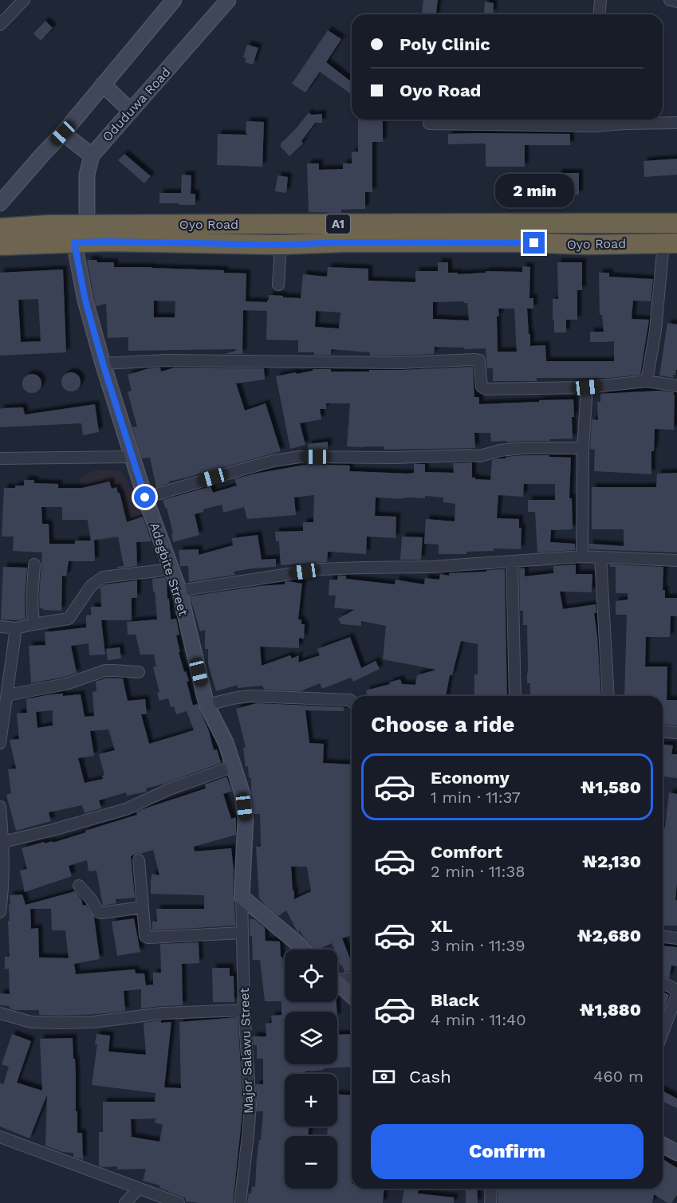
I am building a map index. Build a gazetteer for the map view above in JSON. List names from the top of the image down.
{
  "streets": {
    "highway": ["Oyo Road", "A1"],
    "street": ["Oduduwa Road", "Adegbite Street", "Major Salawu Street"]
  },
  "crossings": [
    ["Oduduwa Road", "Oyo Road"],
    ["Oyo Road", "Adegbite Street"],
    ["Adegbite Street", "Major Salawu Street"]
  ],
  "page": {
    "banner": ["Poly Clinic", "Oyo Road"],
    "bubble": "2 min",
    "heading": "Choose a ride",
    "list": [
      {
        "name": "Economy",
        "note": "1 min · 11:37",
        "value": "₦1,580"
      },
      {
        "name": "Comfort",
        "note": "2 min · 11:38",
        "value": "₦2,130"
      },
      {
        "name": "XL",
        "note": "3 min · 11:39",
        "value": "₦2,680"
      },
      {
        "name": "Black",
        "note": "4 min · 11:40",
        "value": "₦1,880"
      }
    ],
    "map_buttons": ["+", "−"],
    "pay": ["Cash", "460 m"],
    "buttons": "Confirm"
  }
}
